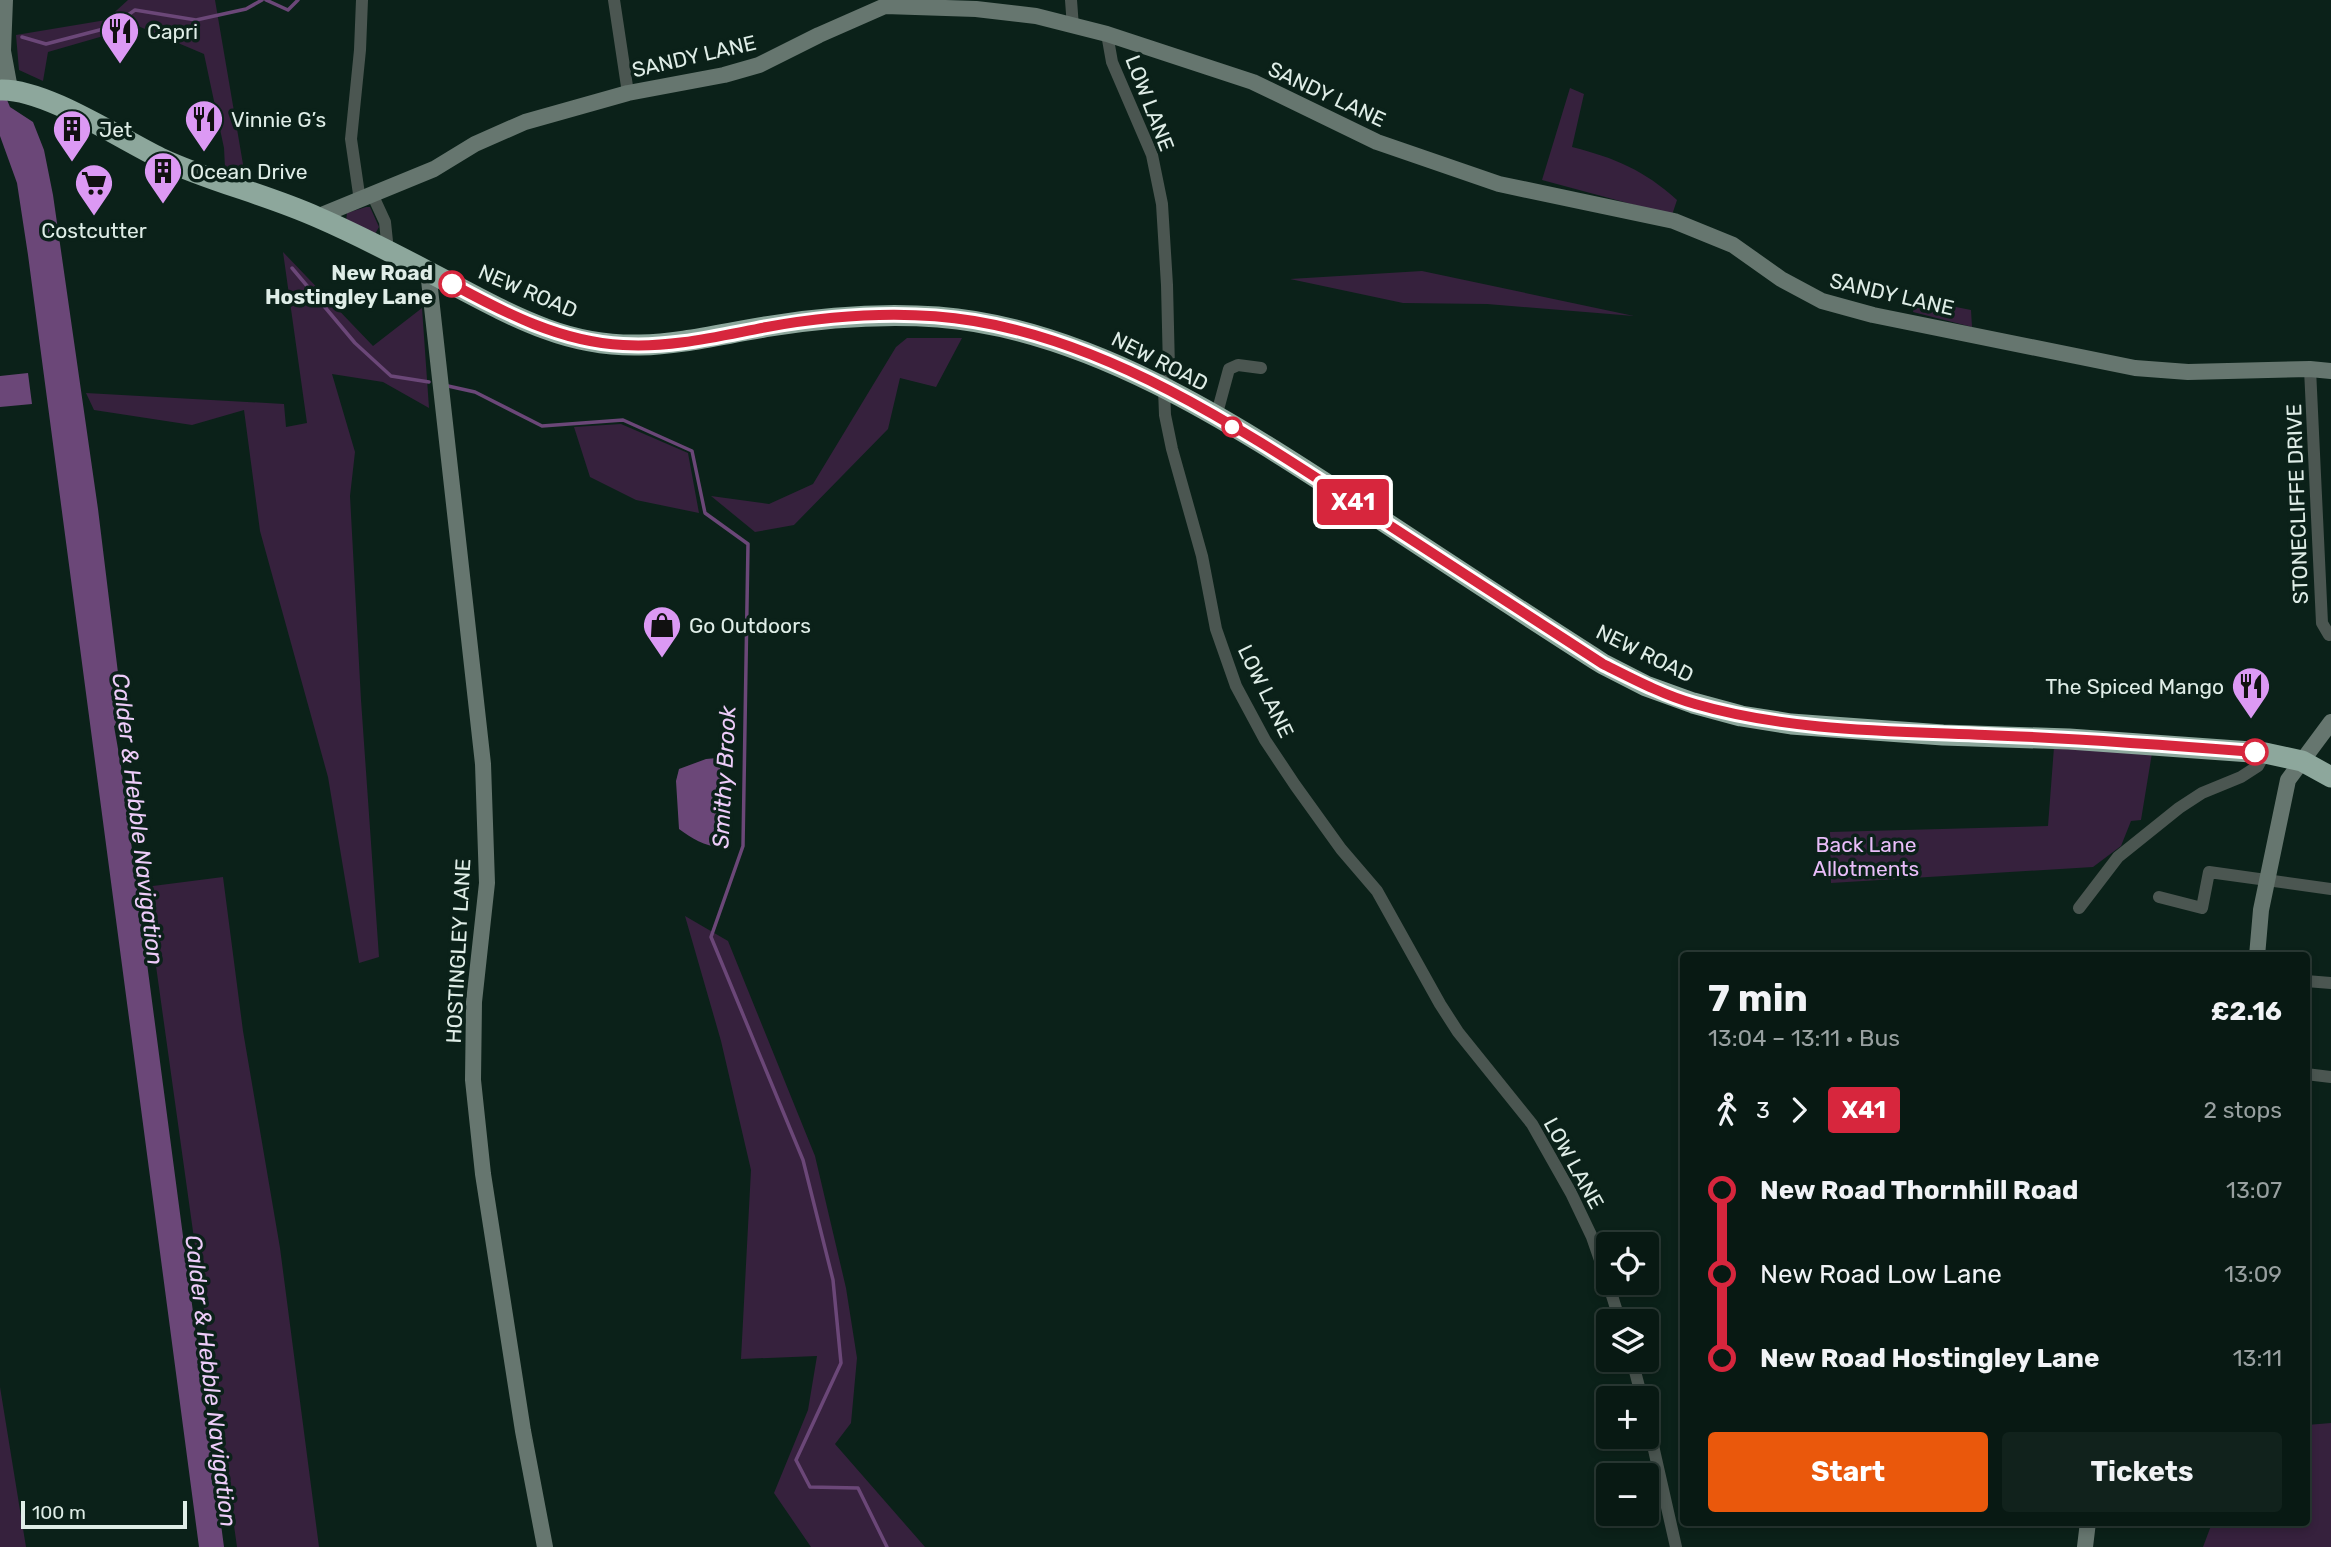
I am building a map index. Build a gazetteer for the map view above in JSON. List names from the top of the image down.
{
  "streets": {
    "highway": ["NEW ROAD"],
    "street": [
      "SANDY LANE",
      "LOW LANE",
      "STONECLIFFE DRIVE",
      "HOSTINGLEY LANE"
    ]
  },
  "crossings": [
    ["SANDY LANE", "LOW LANE"],
    ["SANDY LANE", "NEW ROAD"],
    ["SANDY LANE", "STONECLIFFE DRIVE"],
    ["LOW LANE", "NEW ROAD"],
    ["NEW ROAD", "HOSTINGLEY LANE"]
  ],
  "water": ["Smithy Brook", "Calder & Hebble Navigation"],
  "parks": ["Back Lane Allotments"],
  "places": {
    "restaurant": ["Capri", "Vinnie G’s", "The Spiced Mango"],
    "building": ["Jet", "Ocean Drive"],
    "supermarket": ["Costcutter"],
    "other": ["New Road Hostingley Lane"],
    "shop": ["Go Outdoors"]
  },
  "lines": ["bus line X41"],
  "scale_bar": "100 m",
  "page": {
    "on_map": "X41",
    "heading": ["7 min", "13:04 – 13:11 · Bus", "£2.16"],
    "legs": ["3", "X41", "2 stops"],
    "list": [
      {
        "name": "New Road Thornhill Road",
        "value": "13:07"
      },
      {
        "name": "New Road Low Lane",
        "value": "13:09"
      },
      {
        "name": "New Road Hostingley Lane",
        "value": "13:11"
      }
    ],
    "map_buttons": ["+", "−"],
    "buttons": ["Start", "Tickets"],
    "scale": "100 m"
  }
}
